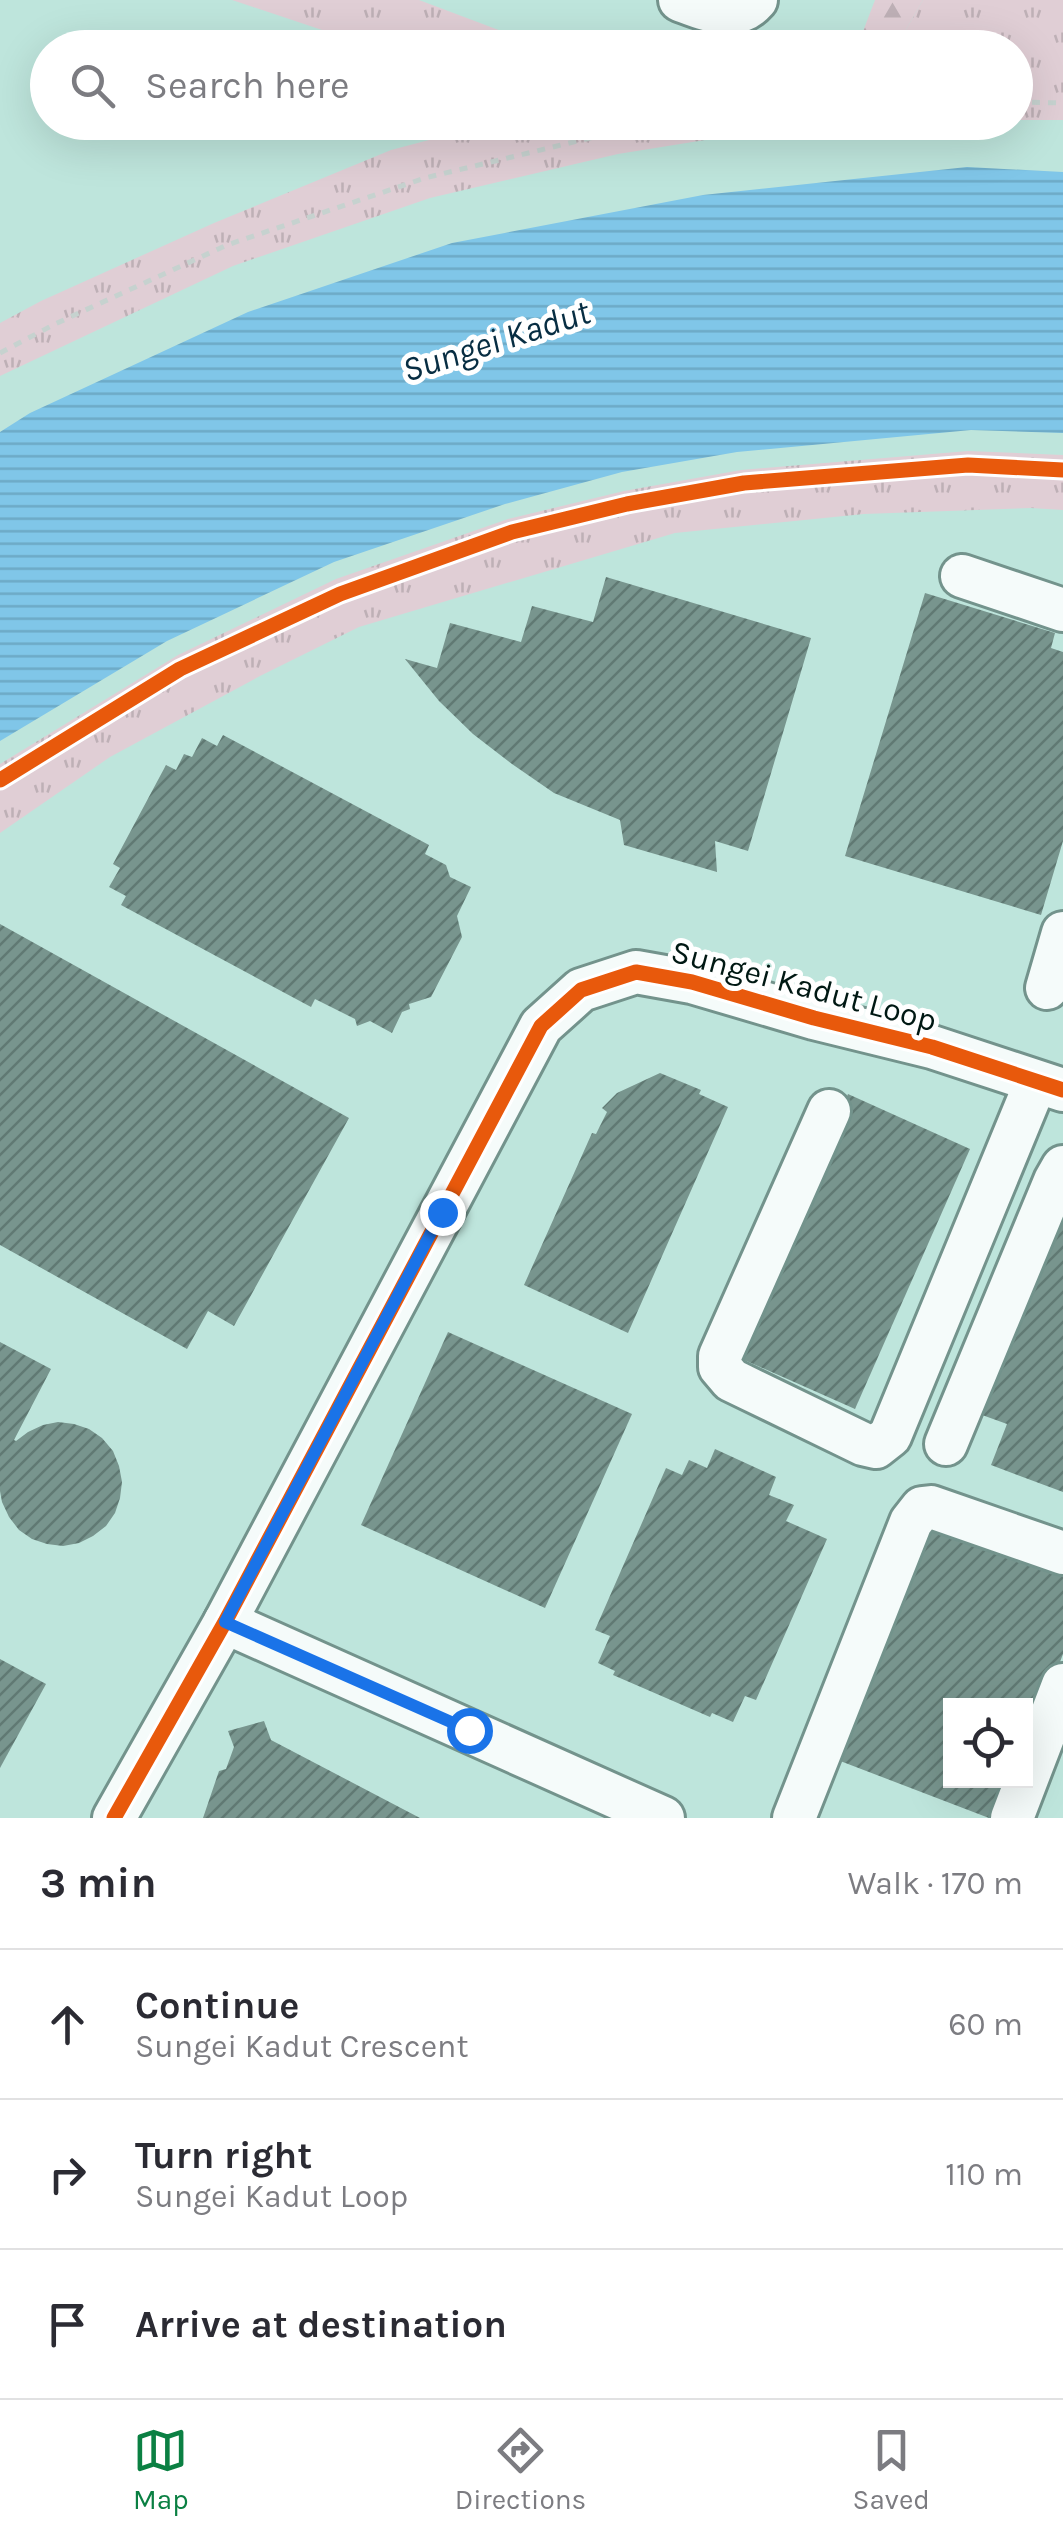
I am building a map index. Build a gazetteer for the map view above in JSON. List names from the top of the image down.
{
  "streets": {
    "street": ["Sungei Kadut Loop"]
  },
  "water": ["Sungei Kadut"],
  "page": {
    "search": "Search here",
    "heading": ["3 min", "Walk · 170 m"],
    "list": [
      ["Continue", "Sungei Kadut Crescent", "60 m"],
      ["Turn right", "Sungei Kadut Loop", "110 m"],
      "Arrive at destination"
    ],
    "nav": ["Map", "Directions", "Saved"]
  }
}
